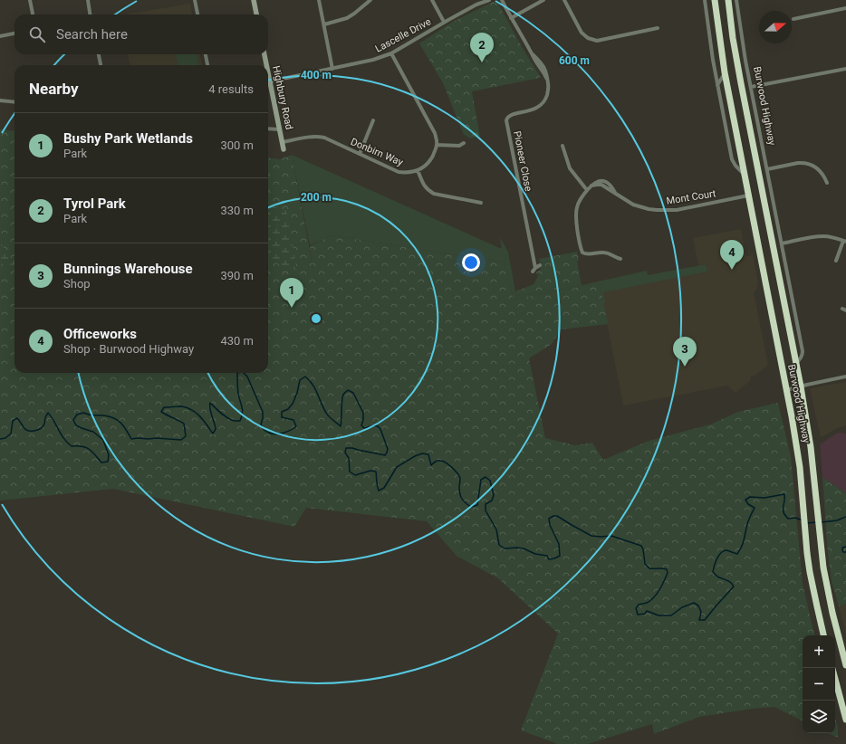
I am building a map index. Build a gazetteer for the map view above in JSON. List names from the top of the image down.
{
  "streets": {
    "highway": ["Burwood Highway"],
    "main road": ["Highbury Road"],
    "street": [
      "Lascelle Drive",
      "Donbirn Way",
      "Pioneer Close",
      "Mont Court"
    ]
  },
  "crossings": [
    ["Lascelle Drive", "Highbury Road"],
    ["Highbury Road", "Donbirn Way"],
    ["Burwood Highway", "Mont Court"]
  ],
  "north": "right",
  "page": {
    "search": "Search here",
    "pins": [
      "2",
      "4",
      "1",
      "3"
    ],
    "heading": ["Nearby", "4 results"],
    "list": [
      {
        "mark": "1",
        "name": "Bushy Park Wetlands",
        "note": "Park",
        "value": "300 m"
      },
      {
        "mark": "2",
        "name": "Tyrol Park",
        "note": "Park",
        "value": "330 m"
      },
      {
        "mark": "3",
        "name": "Bunnings Warehouse",
        "note": "Shop",
        "value": "390 m"
      },
      {
        "mark": "4",
        "name": "Officeworks",
        "note": "Shop · Burwood Highway",
        "value": "430 m"
      }
    ],
    "map_buttons": ["+", "−"]
  },
  "rings": ["600 m", "400 m", "200 m"]
}
